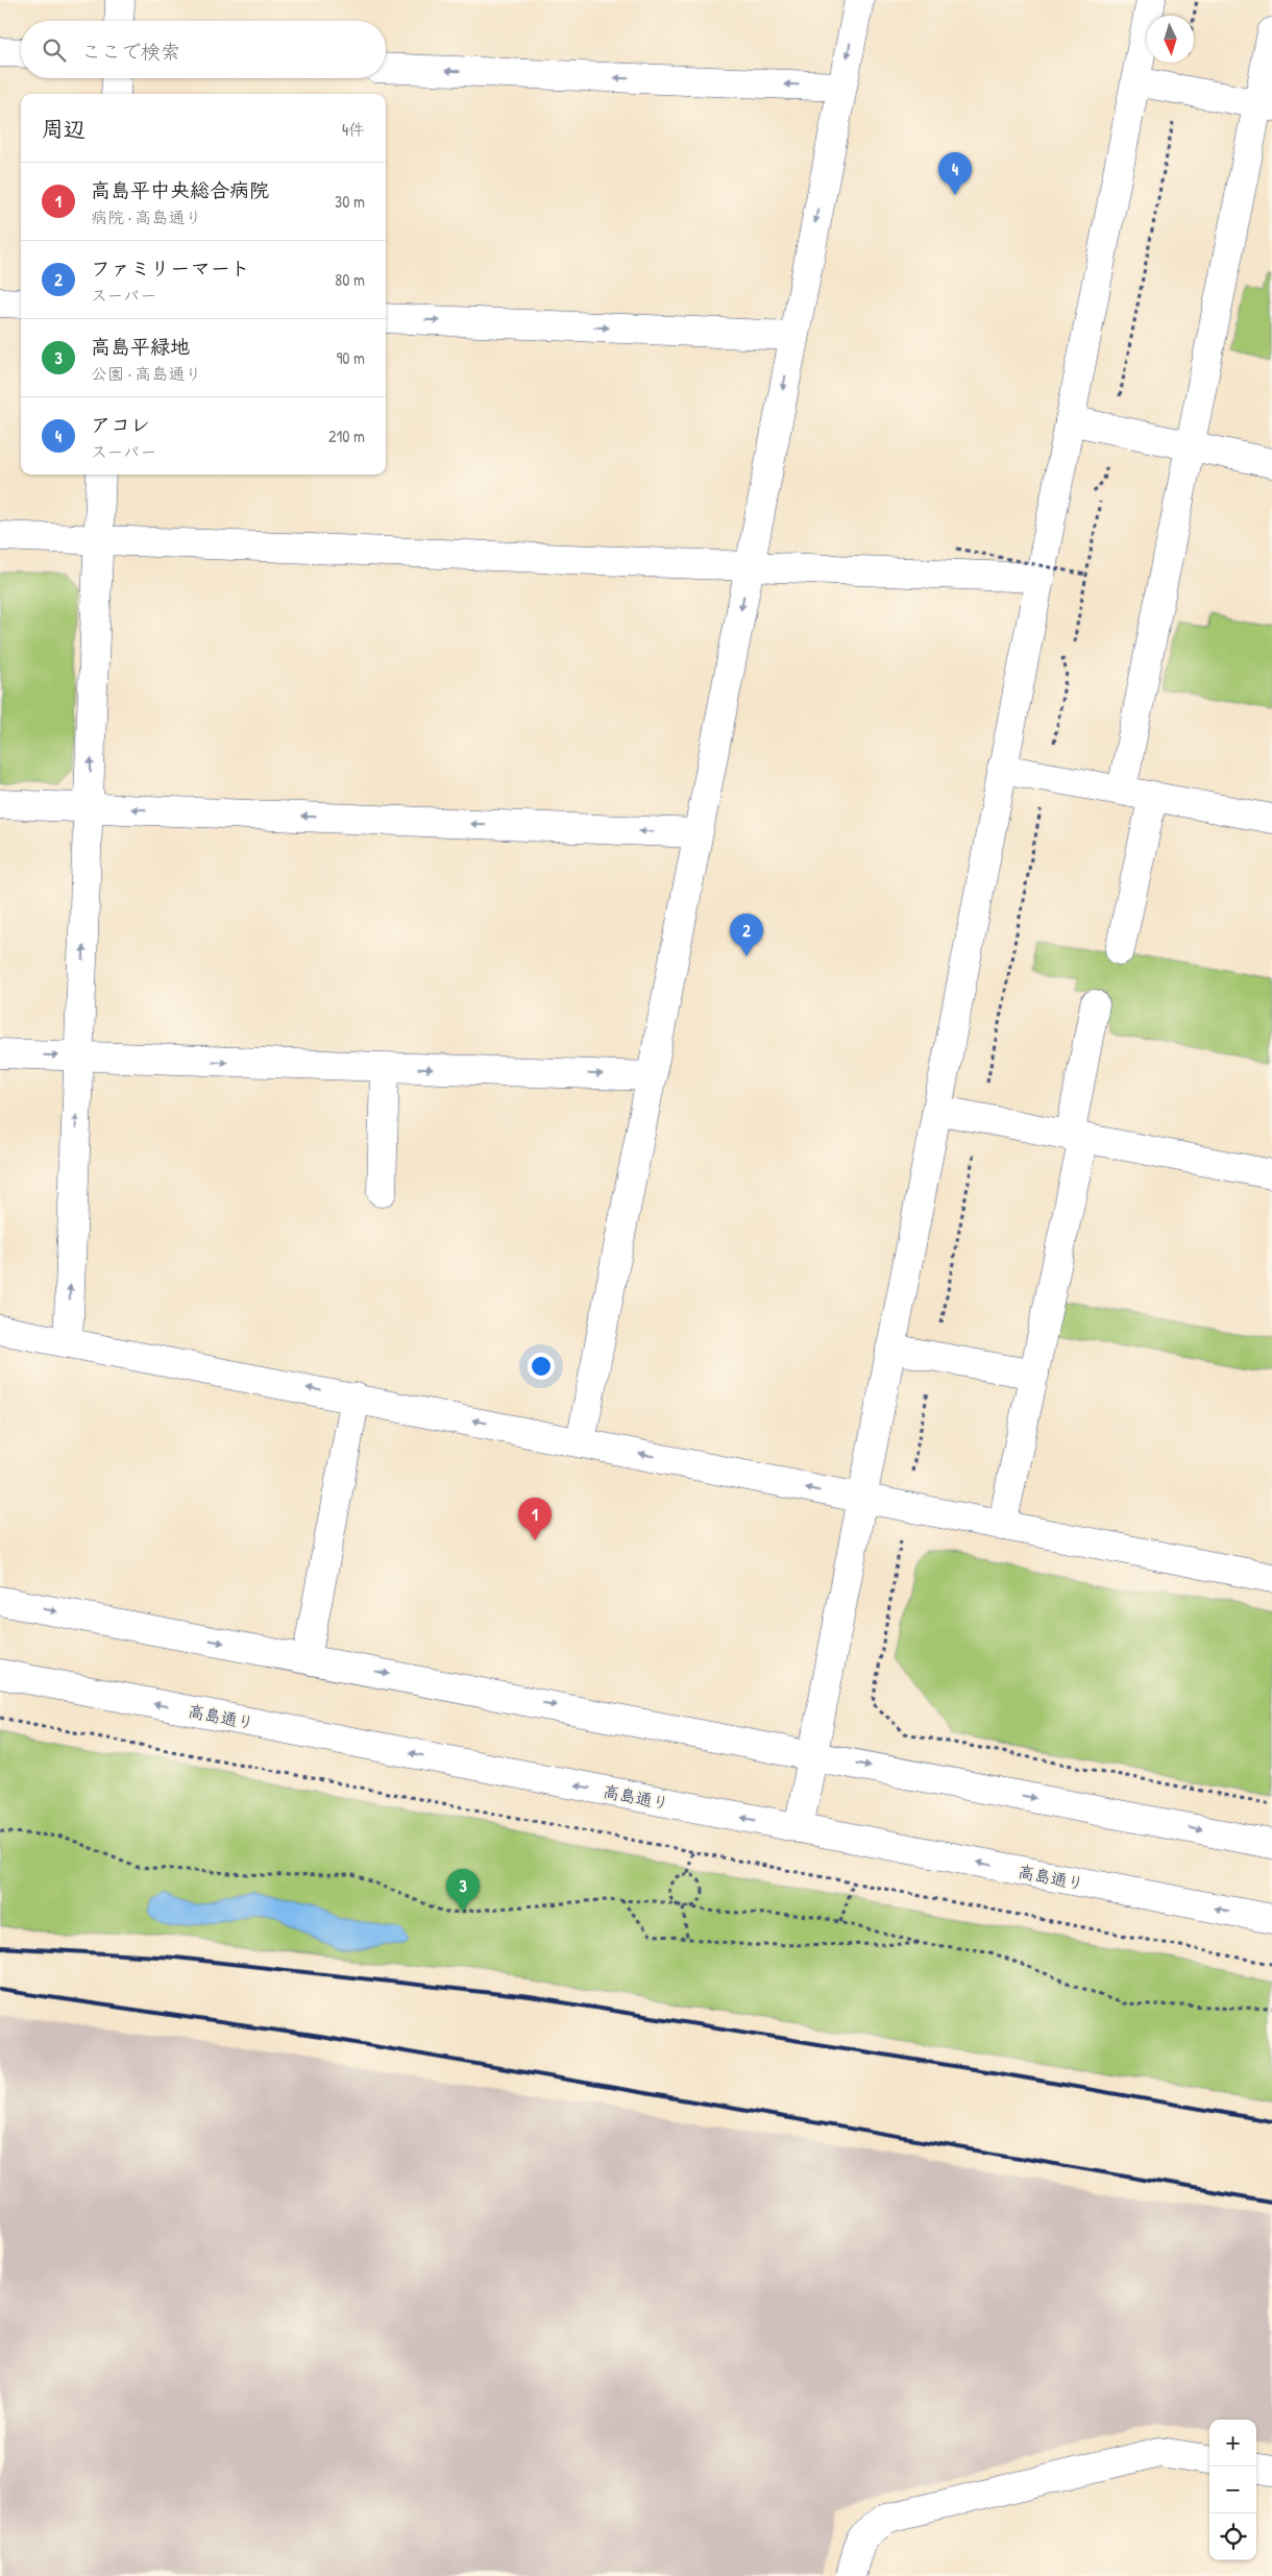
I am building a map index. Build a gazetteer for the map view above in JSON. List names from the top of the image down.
{
  "streets": {
    "street": ["高島通り"]
  },
  "north": "bottom",
  "page": {
    "search": "ここで検索",
    "heading": ["周辺", "4件"],
    "pins": [
      "4",
      "2",
      "1",
      "3"
    ],
    "list": [
      {
        "mark": "1",
        "name": "高島平中央総合病院",
        "note": "病院 · 高島通り",
        "value": "30 m"
      },
      {
        "mark": "2",
        "name": "ファミリーマート",
        "note": "スーパー",
        "value": "80 m"
      },
      {
        "mark": "3",
        "name": "高島平緑地",
        "note": "公園 · 高島通り",
        "value": "90 m"
      },
      {
        "mark": "4",
        "name": "アコレ",
        "note": "スーパー",
        "value": "210 m"
      }
    ],
    "map_buttons": ["+", "−"]
  }
}
